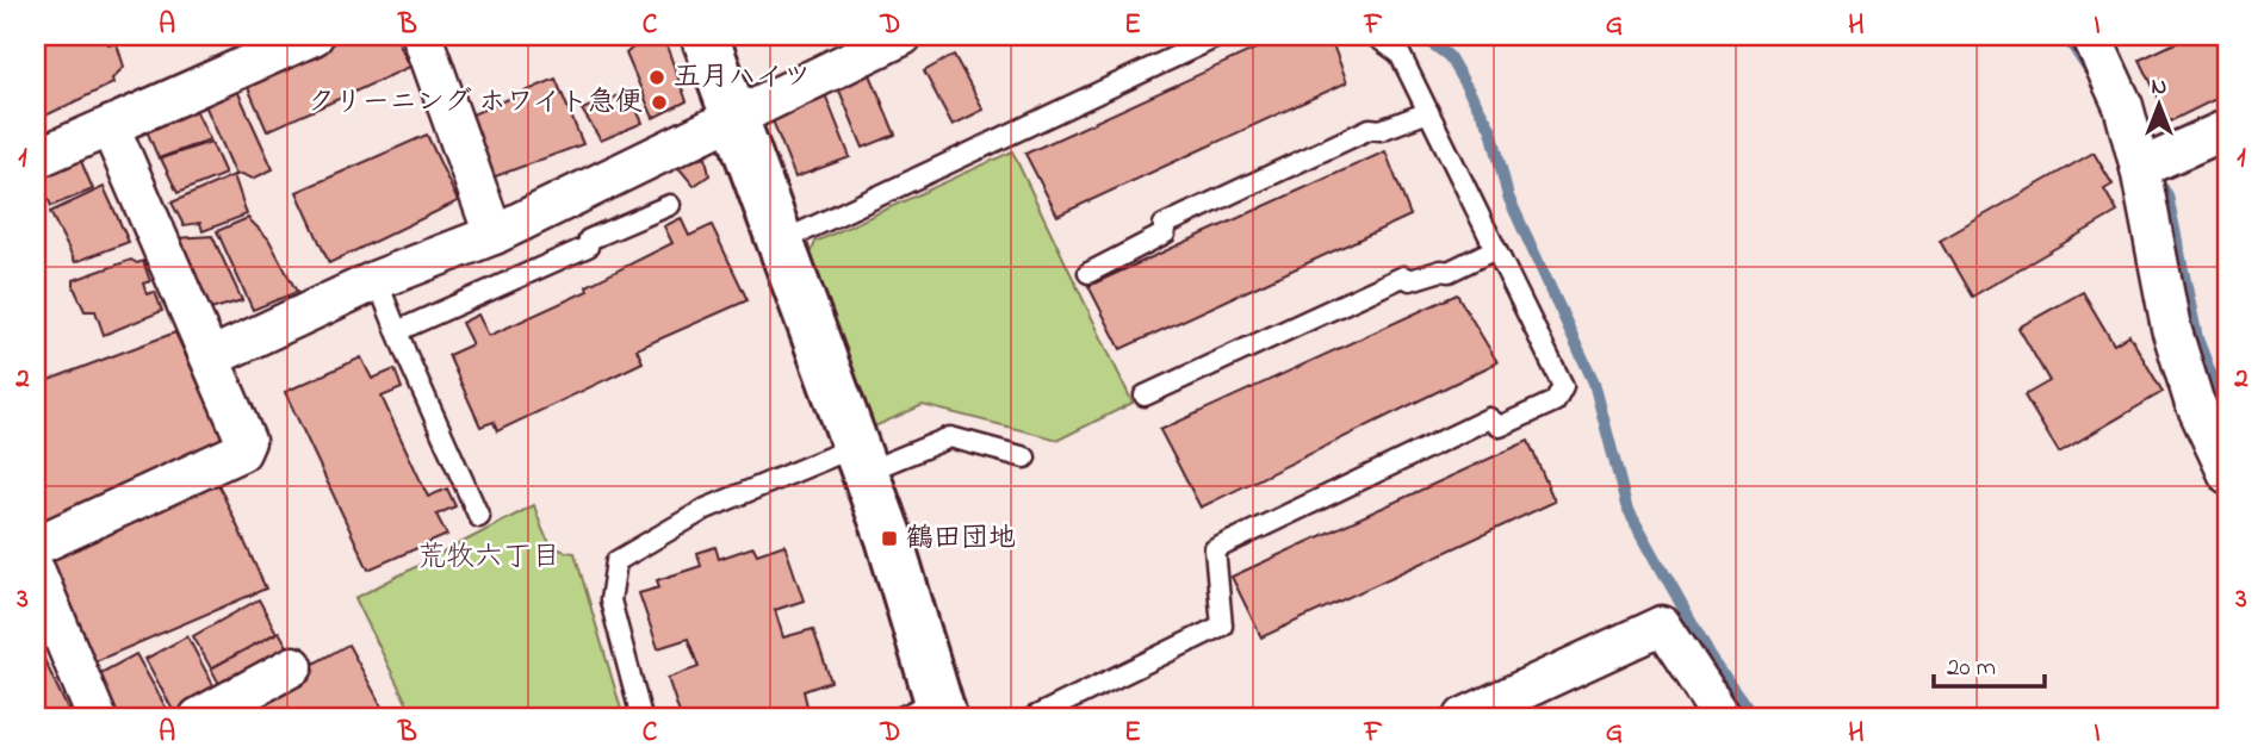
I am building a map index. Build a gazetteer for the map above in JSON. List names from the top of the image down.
{
  "districts": ["荒牧六丁目"],
  "places": {
    "other": ["五月ハイツ", "クリーニング ホワイト急便"],
    "transit": ["鶴田団地"]
  },
  "scale_bar": "20 m",
  "north": "top",
  "grid": {
    "columns": [
      "A",
      "B",
      "C",
      "D",
      "E",
      "F",
      "G",
      "H",
      "I"
    ],
    "rows": ["1", "2", "3"]
  }
}
